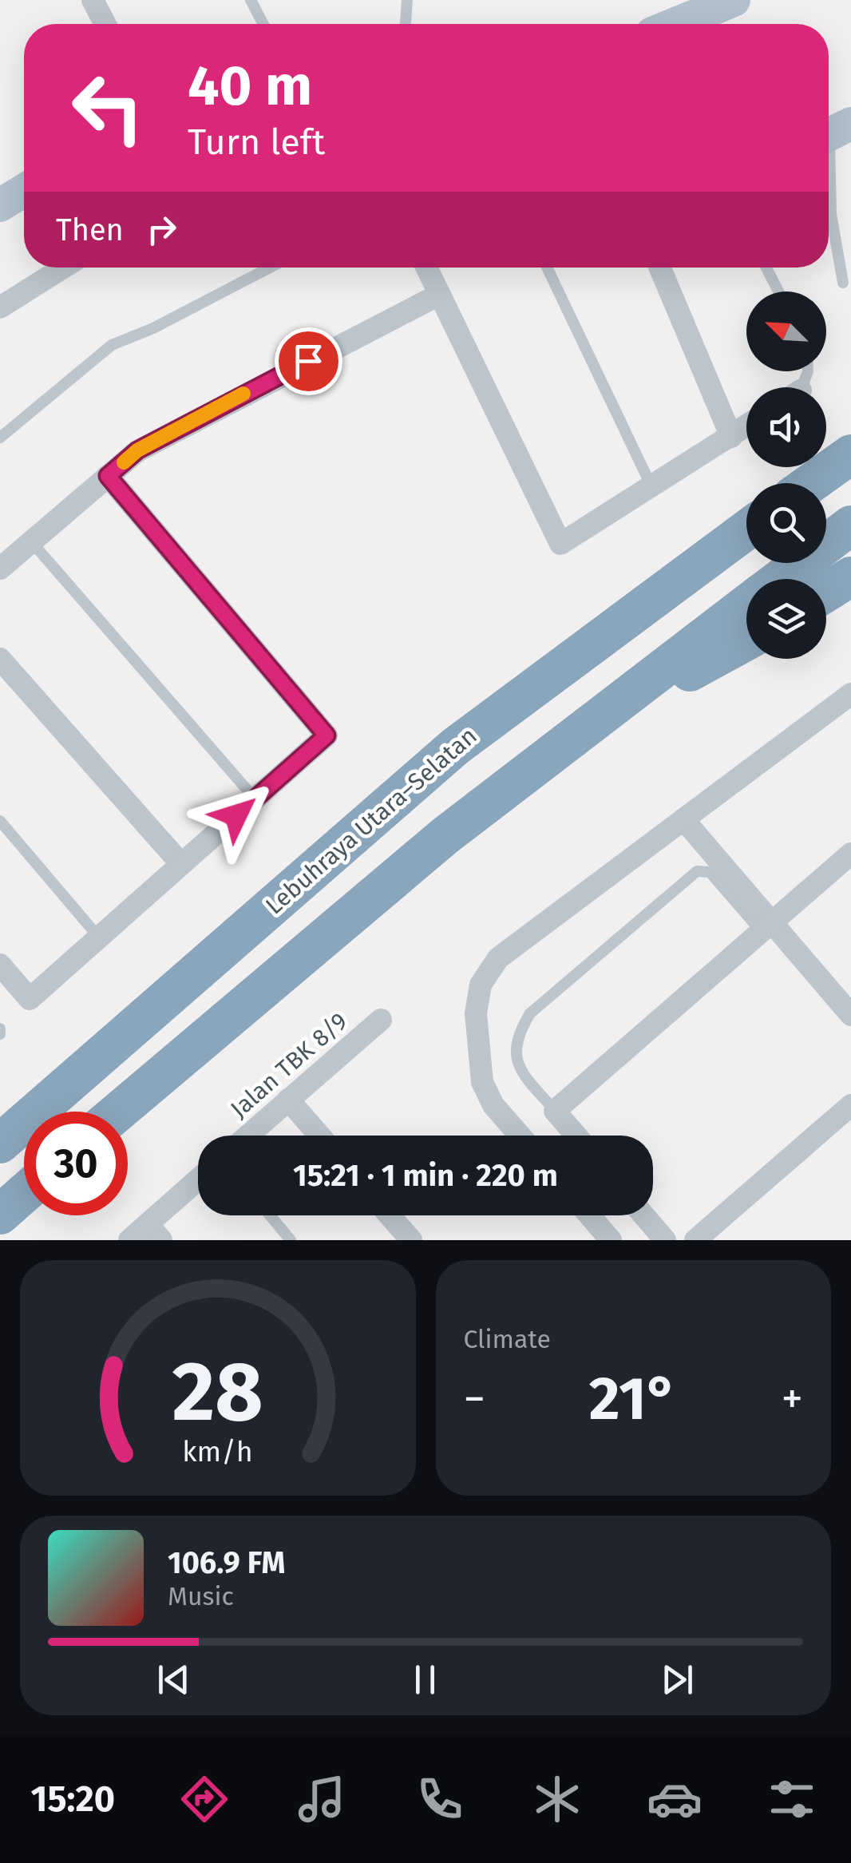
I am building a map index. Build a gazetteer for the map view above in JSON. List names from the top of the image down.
{
  "streets": {
    "highway": ["Lebuhraya Utara–Selatan"],
    "street": ["Jalan TBK 8/9"]
  },
  "north": "top left",
  "page": {
    "turn": ["40 m", "Turn left"],
    "then": "Then",
    "limit": "30",
    "trip": "15:21 · 1 min · 220 m",
    "tile": "Climate",
    "heat": ["−", "21°", "+"],
    "song": ["106.9 FM", "Music"],
    "tabs": "15:20",
    "gauge": ["28", "km/h"]
  }
}
